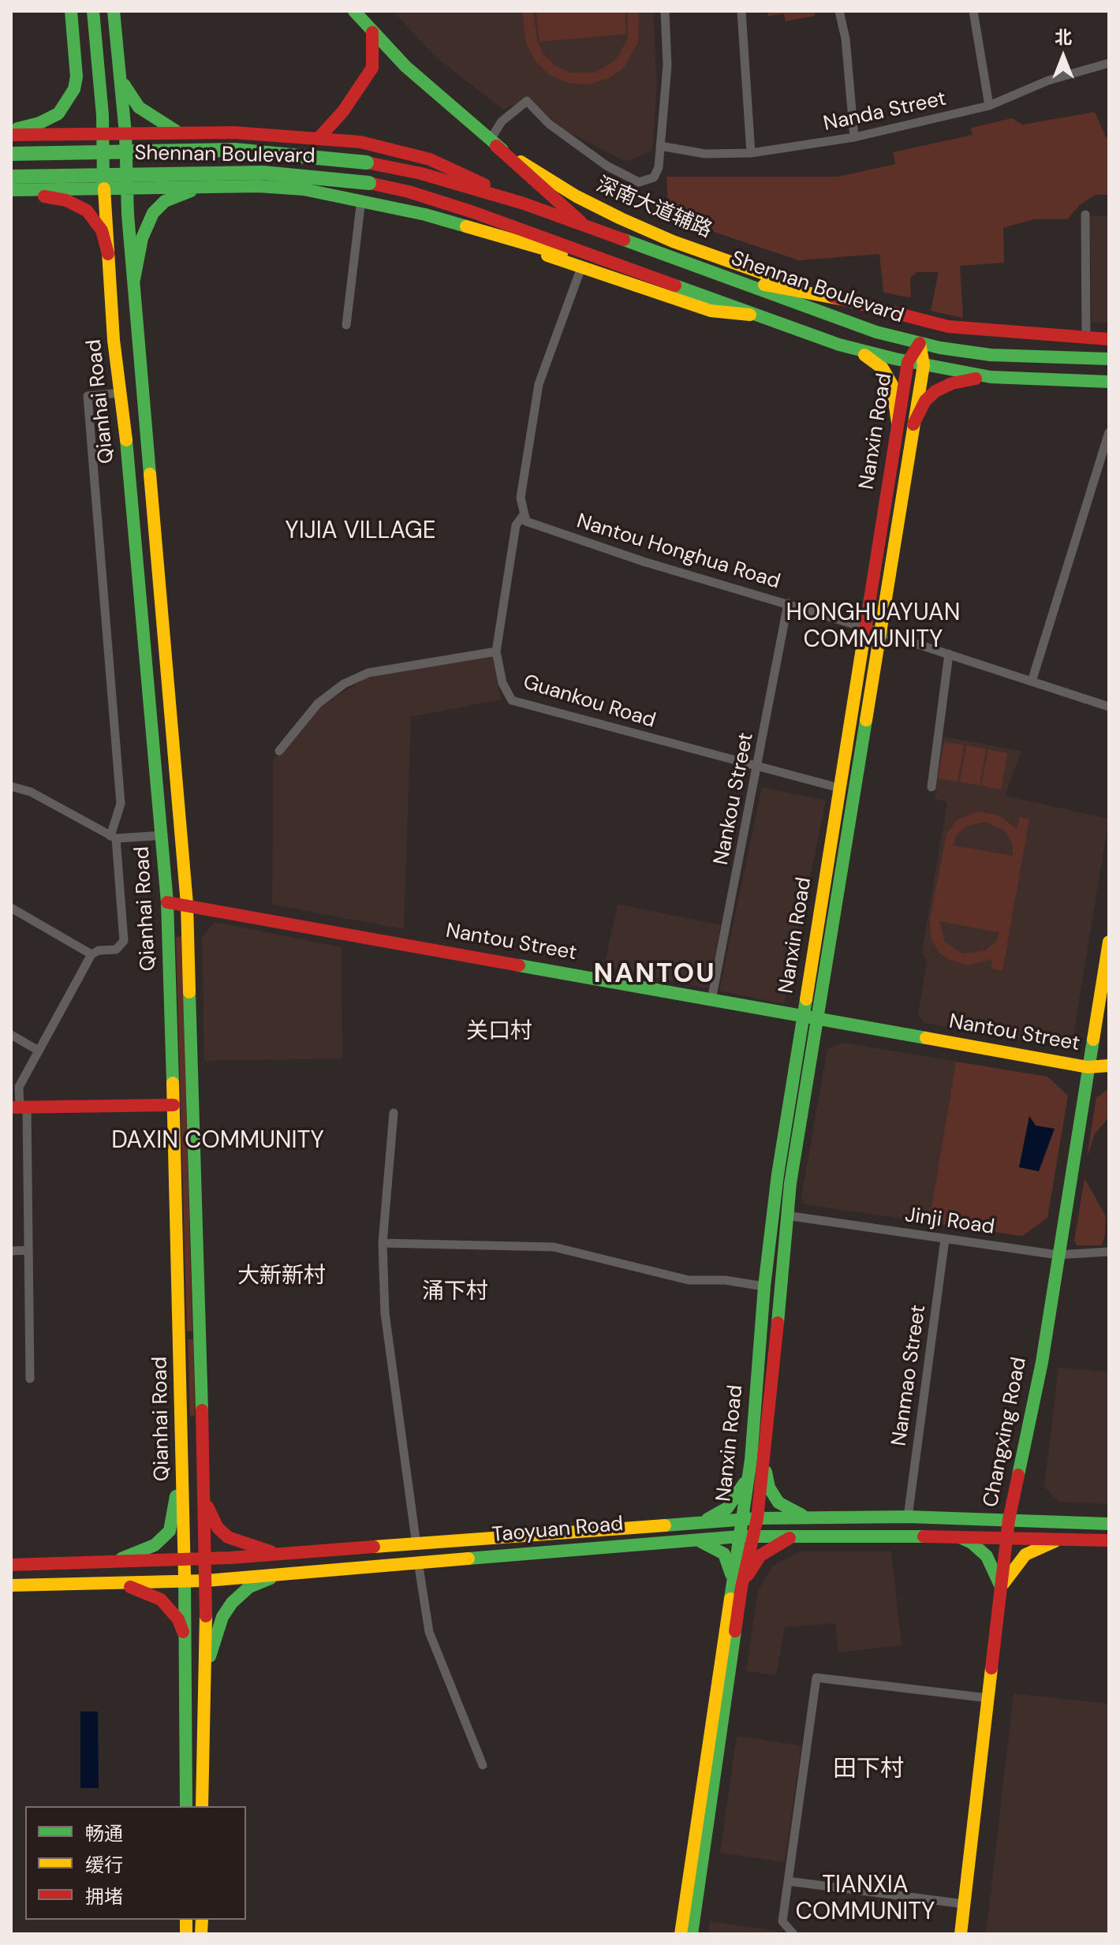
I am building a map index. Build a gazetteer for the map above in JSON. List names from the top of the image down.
{
  "streets": {
    "main road": [
      "Shennan Boulevard",
      "深南大道辅路",
      "Qianhai Road",
      "Nanxin Road",
      "Nantou Street",
      "Changxing Road",
      "Taoyuan Road"
    ],
    "street": [
      "Nanda Street",
      "Nantou Honghua Road",
      "Guankou Road",
      "Nankou Street",
      "Jinji Road",
      "Nanmao Street"
    ]
  },
  "crossings": [
    ["Shennan Boulevard", "Qianhai Road"],
    ["Shennan Boulevard", "Nanxin Road"],
    ["Qianhai Road", "Nantou Street"],
    ["Qianhai Road", "Taoyuan Road"],
    ["Nanxin Road", "Nantou Honghua Road"],
    ["Nanxin Road", "Guankou Road"],
    ["Nanxin Road", "Nantou Street"],
    ["Nanxin Road", "Jinji Road"],
    ["Nanxin Road", "Taoyuan Road"],
    ["Nantou Honghua Road", "Guankou Road"],
    ["Nantou Honghua Road", "Nankou Street"],
    ["Guankou Road", "Nankou Street"],
    ["Nankou Street", "Nantou Street"],
    ["Nantou Street", "Changxing Road"],
    ["Jinji Road", "Nanmao Street"],
    ["Jinji Road", "Changxing Road"],
    ["Nanmao Street", "Taoyuan Road"],
    ["Changxing Road", "Taoyuan Road"]
  ],
  "districts": [
    "YIJIA VILLAGE",
    "HONGHUAYUAN COMMUNITY",
    "NANTOU",
    "关口村",
    "DAXIN COMMUNITY",
    "大新新村",
    "涌下村",
    "田下村",
    "TIANXIA COMMUNITY"
  ],
  "legend": ["畅通", "缓行", "拥堵"],
  "north": "top"
}
